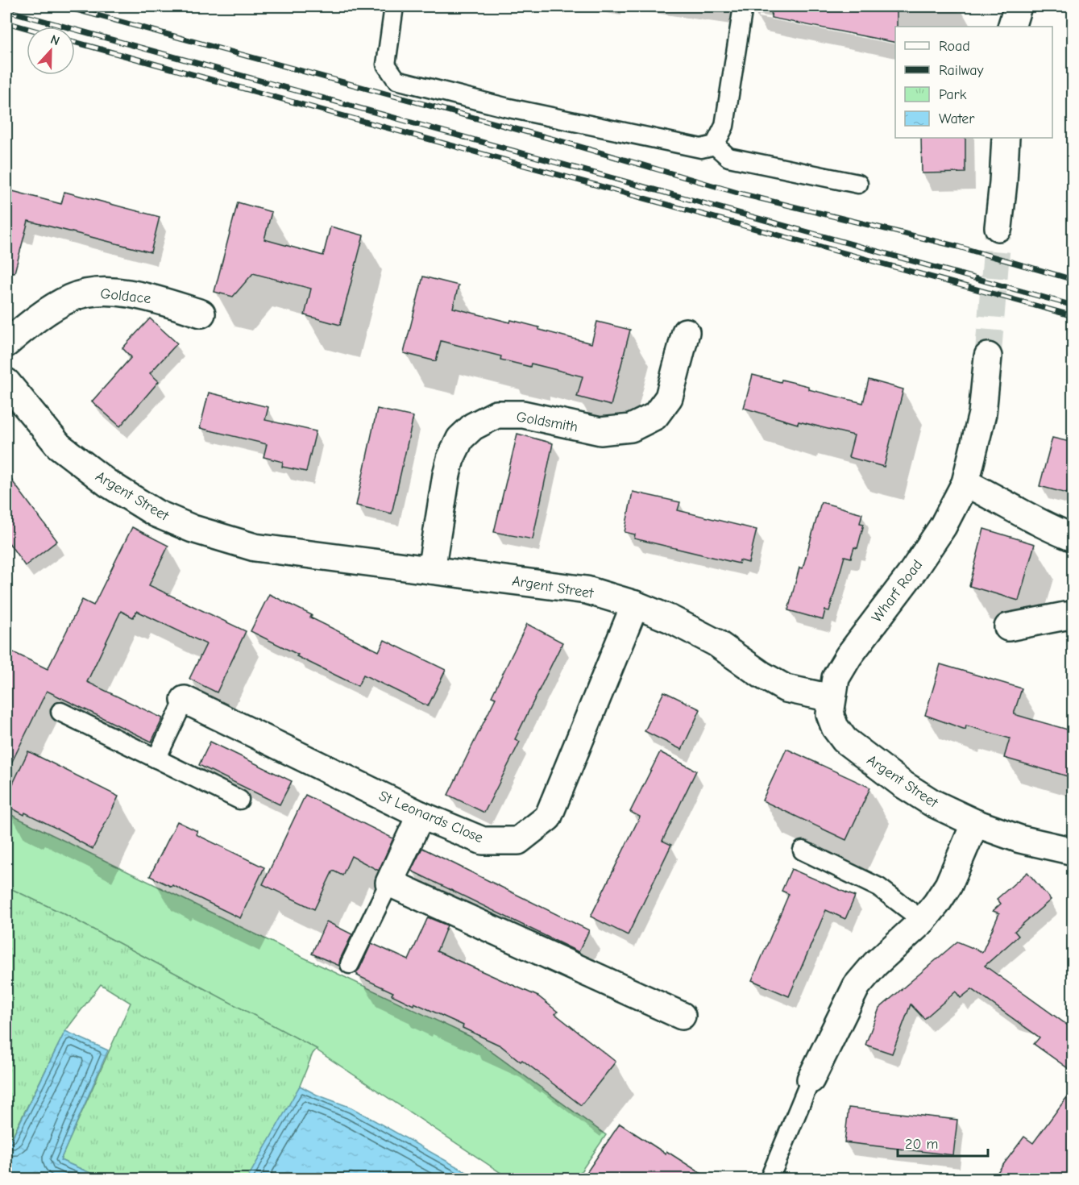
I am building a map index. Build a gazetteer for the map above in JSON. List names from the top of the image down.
{
  "streets": {
    "street": [
      "Goldace",
      "Goldsmith",
      "Argent Street",
      "Wharf Road",
      "St Leonards Close"
    ]
  },
  "crossings": [
    ["Goldsmith", "Argent Street"],
    ["Argent Street", "Wharf Road"],
    ["Argent Street", "St Leonards Close"]
  ],
  "legend": [
    "Road",
    "Railway",
    "Park",
    "Water"
  ],
  "scale_bar": "20 m",
  "north": "top"
}
